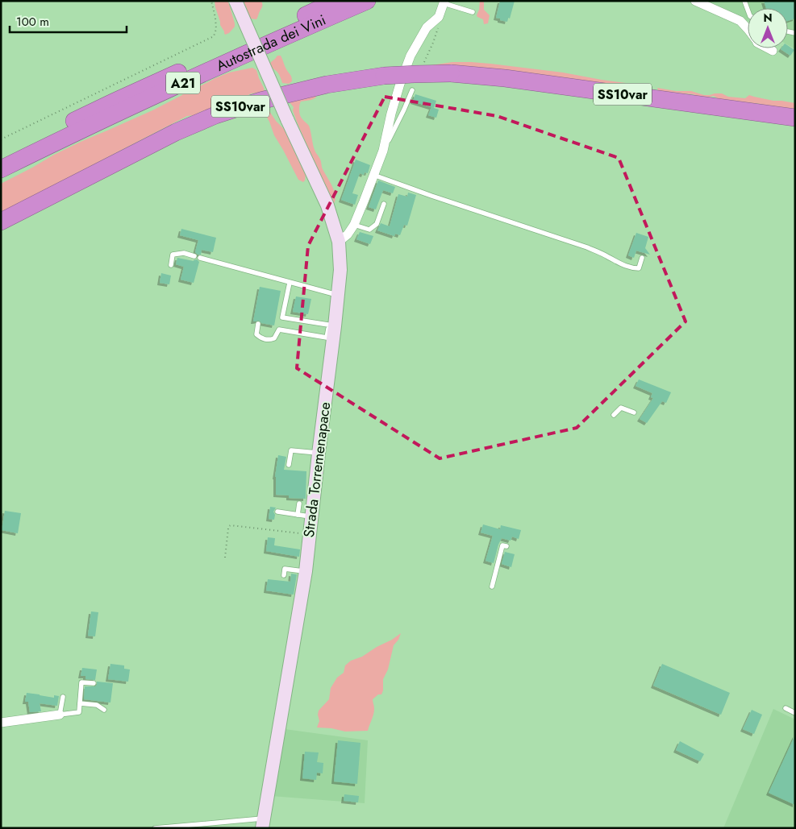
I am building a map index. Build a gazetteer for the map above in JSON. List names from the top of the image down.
{
  "streets": {
    "highway": ["Autostrada dei Vini", "A21", "SS10var"],
    "street": ["Strada Torremenapace"]
  },
  "scale_bar": "100 m",
  "north": "top"
}
